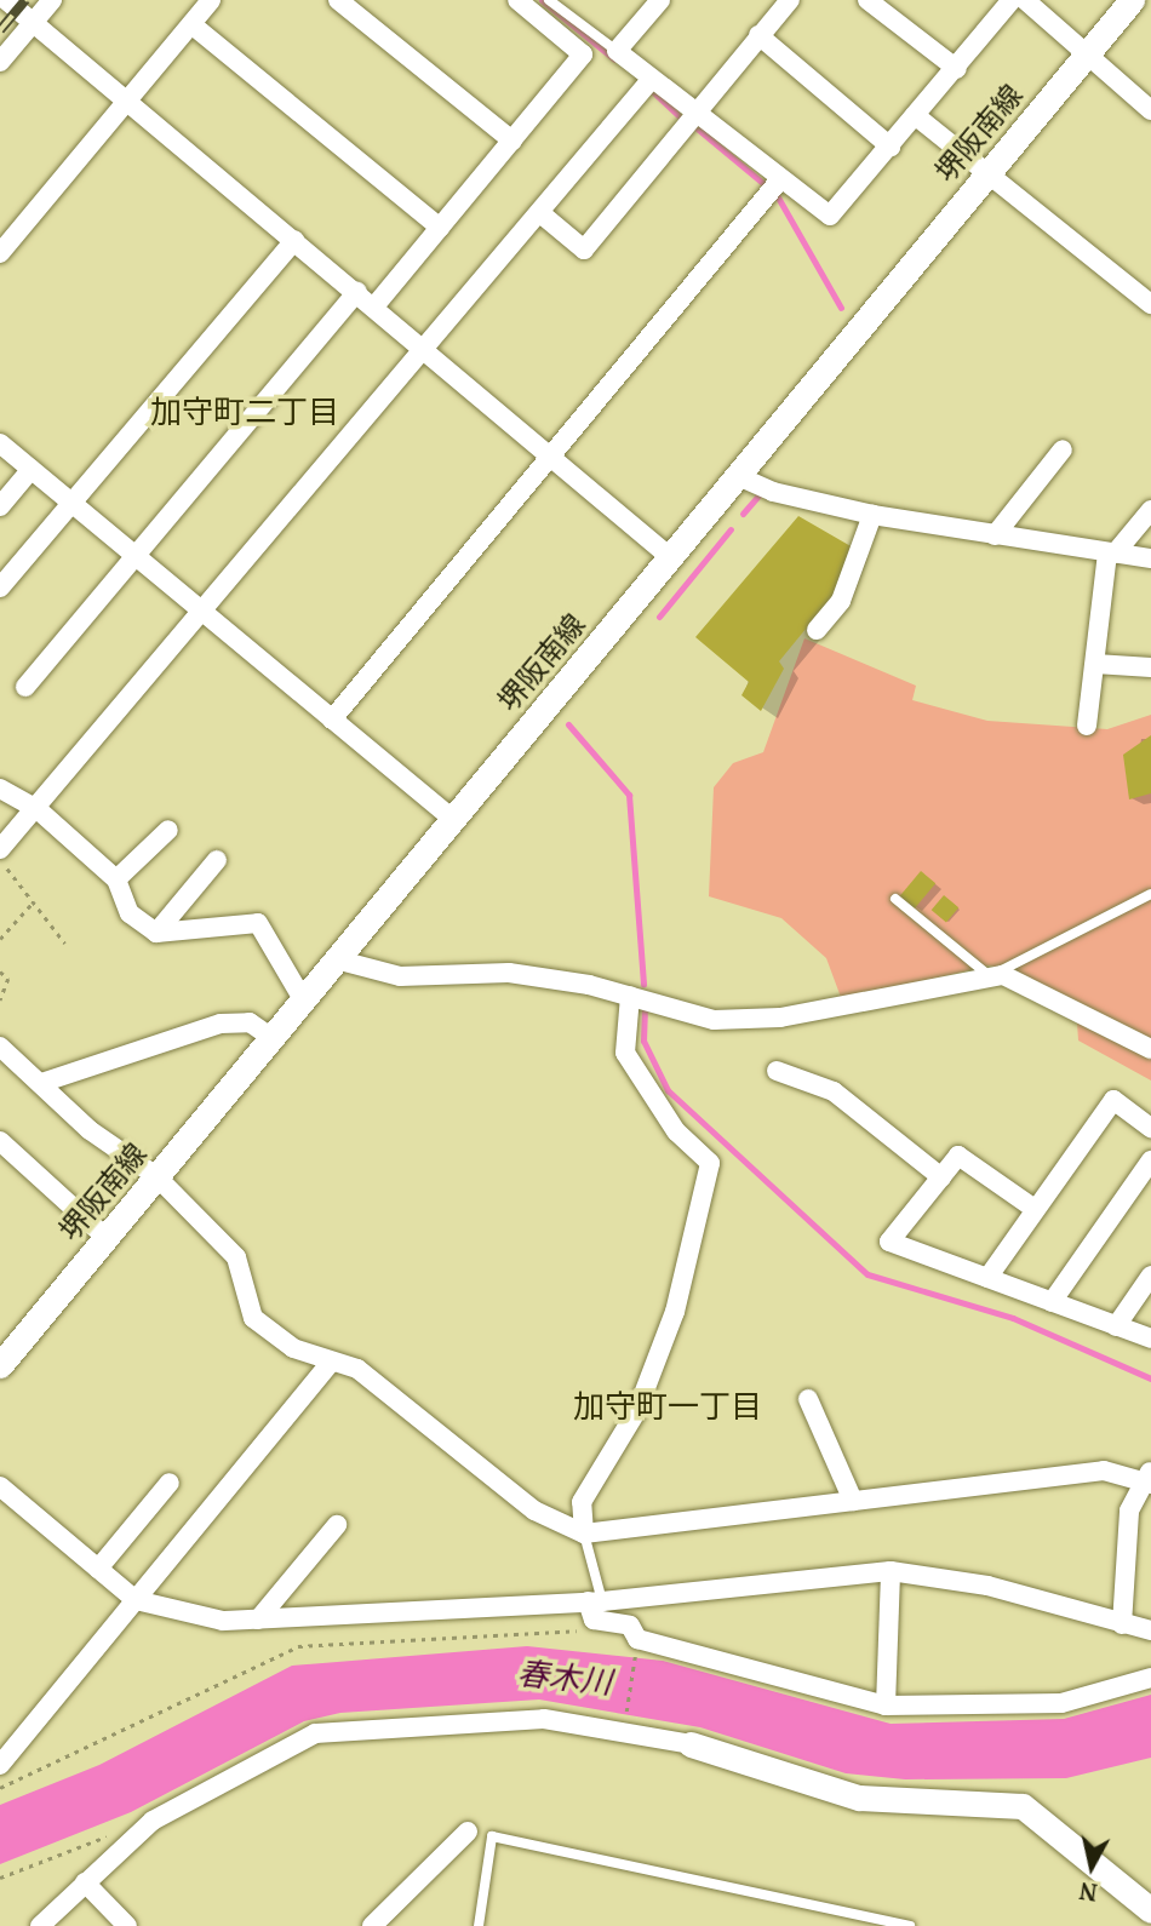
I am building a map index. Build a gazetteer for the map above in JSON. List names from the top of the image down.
{
  "streets": {
    "main road": ["堺阪南線"]
  },
  "districts": ["加守町二丁目", "加守町一丁目"],
  "water": ["春木川"],
  "north": "bottom"
}
